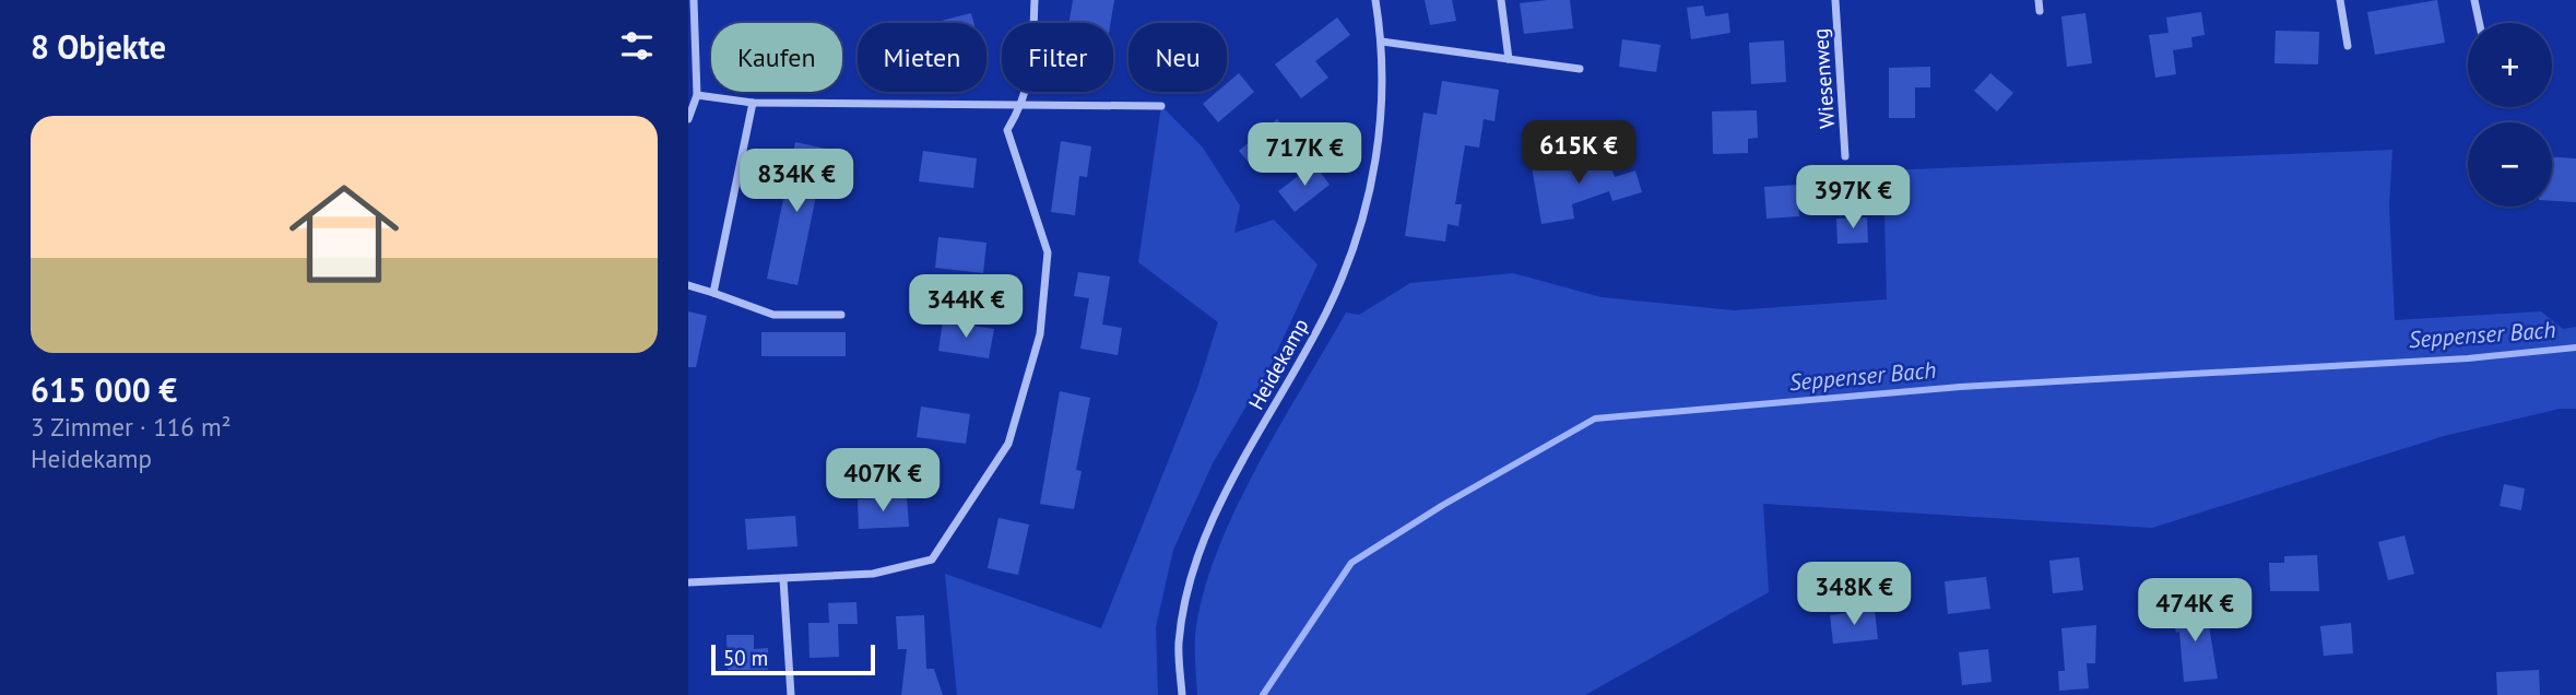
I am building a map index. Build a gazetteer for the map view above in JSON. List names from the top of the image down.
{
  "streets": {
    "street": ["Wiesenweg", "Heidekamp"]
  },
  "water": ["Seppenser Bach"],
  "scale_bar": "50 m",
  "page": {
    "heading": "8 Objekte",
    "map_buttons": ["+", "−"],
    "chip": [
      "Kaufen",
      "Mieten",
      "Filter",
      "Neu"
    ],
    "list": [
      {
        "name": "615 000 €",
        "note": "3 Zimmer · 116 m² · Heidekamp"
      }
    ],
    "price": [
      "615K €",
      "717K €",
      "834K €",
      "397K €",
      "344K €",
      "407K €",
      "348K €",
      "474K €"
    ],
    "scale": "50 m"
  }
}
